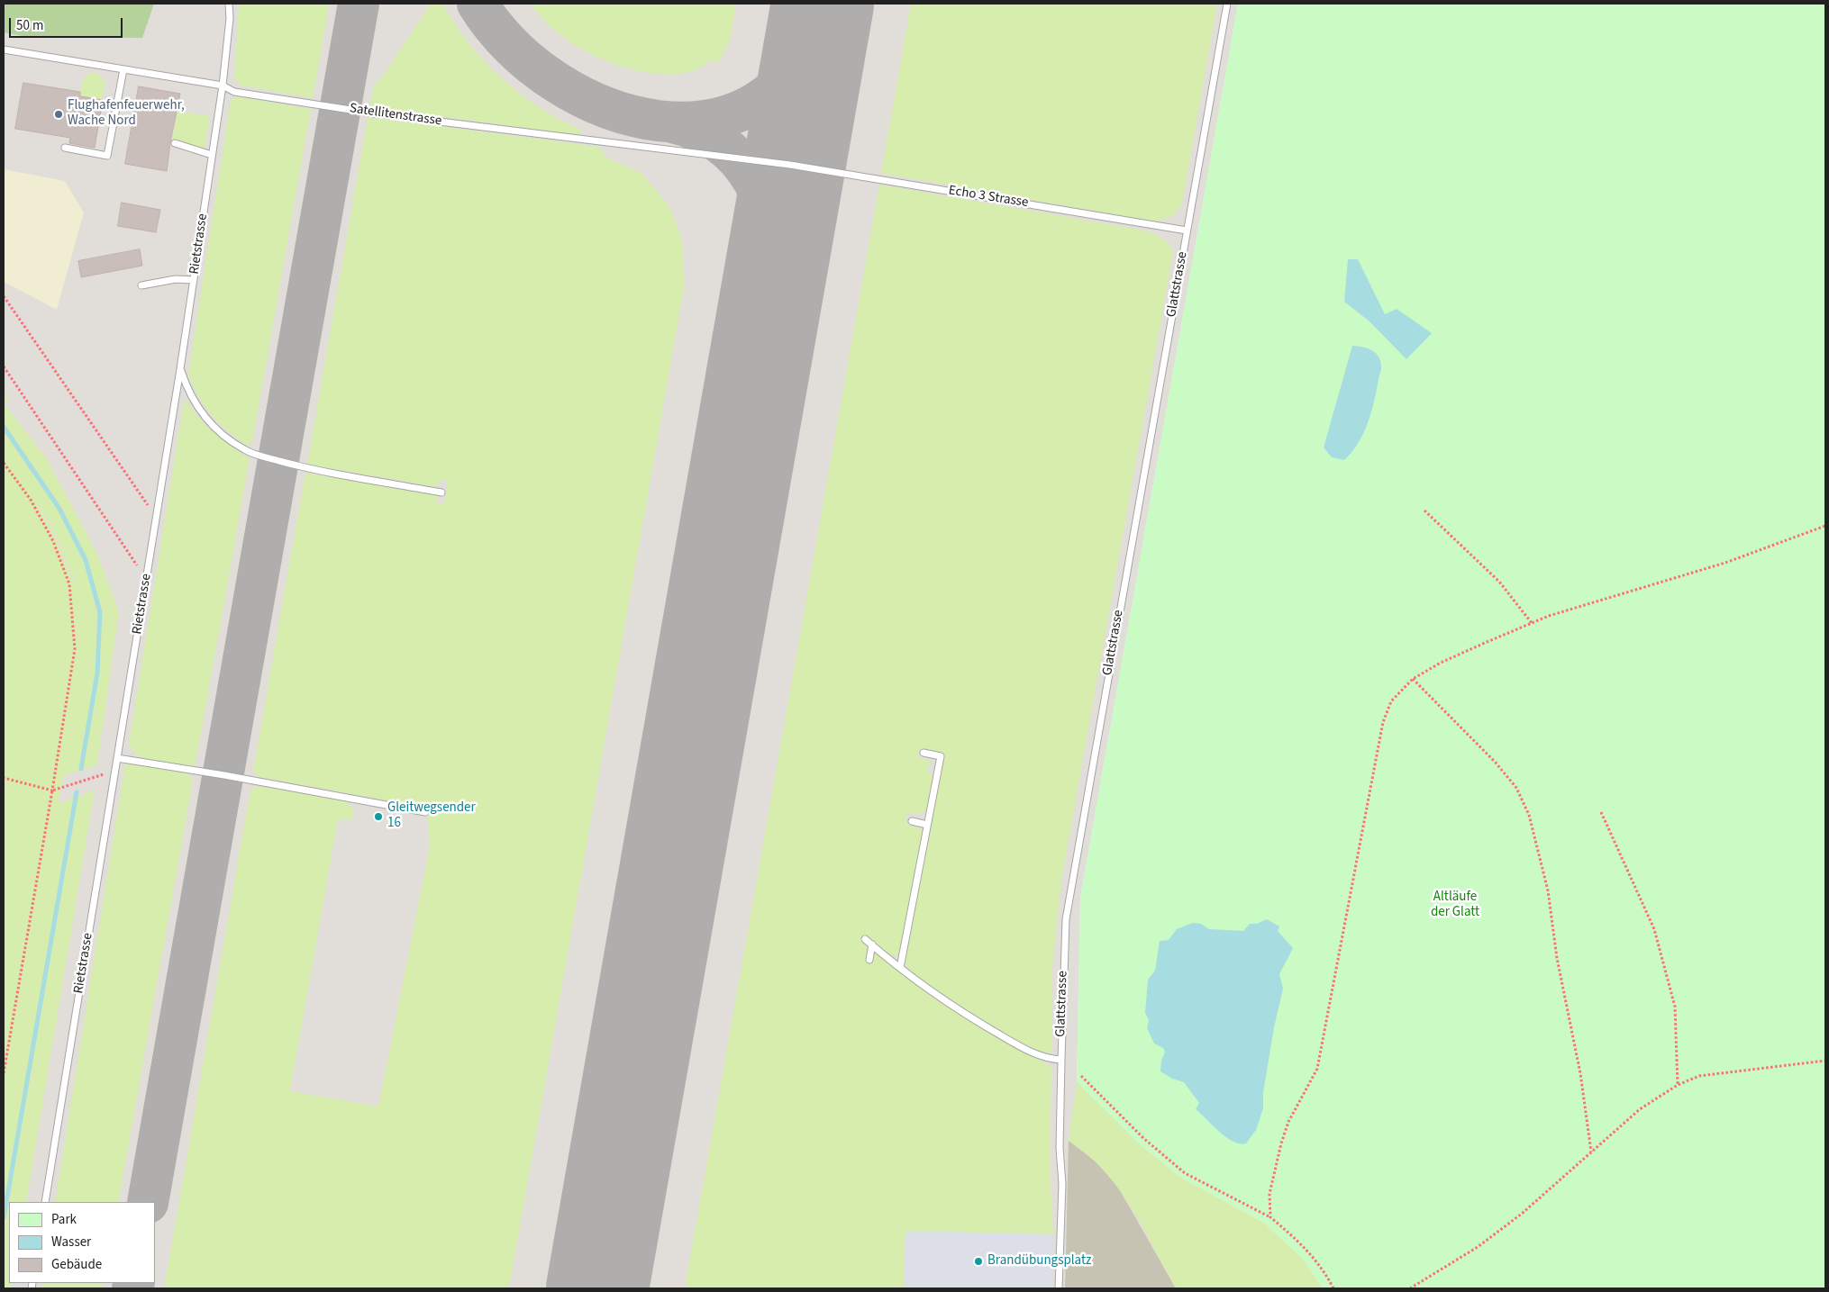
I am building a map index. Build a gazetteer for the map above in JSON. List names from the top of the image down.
{
  "streets": {
    "lane": [
      "Satellitenstrasse",
      "Echo 3 Strasse",
      "Rietstrasse",
      "Glattstrasse"
    ]
  },
  "crossings": [
    ["Satellitenstrasse", "Echo 3 Strasse"],
    ["Satellitenstrasse", "Rietstrasse"],
    ["Echo 3 Strasse", "Glattstrasse"]
  ],
  "parks": ["Altläufe der Glatt"],
  "places": ["Flughafenfeuerwehr, Wache Nord", "Gleitwegsender 16", "Brandübungsplatz"],
  "legend": ["Park", "Wasser", "Gebäude"],
  "scale_bar": "50 m"
}
